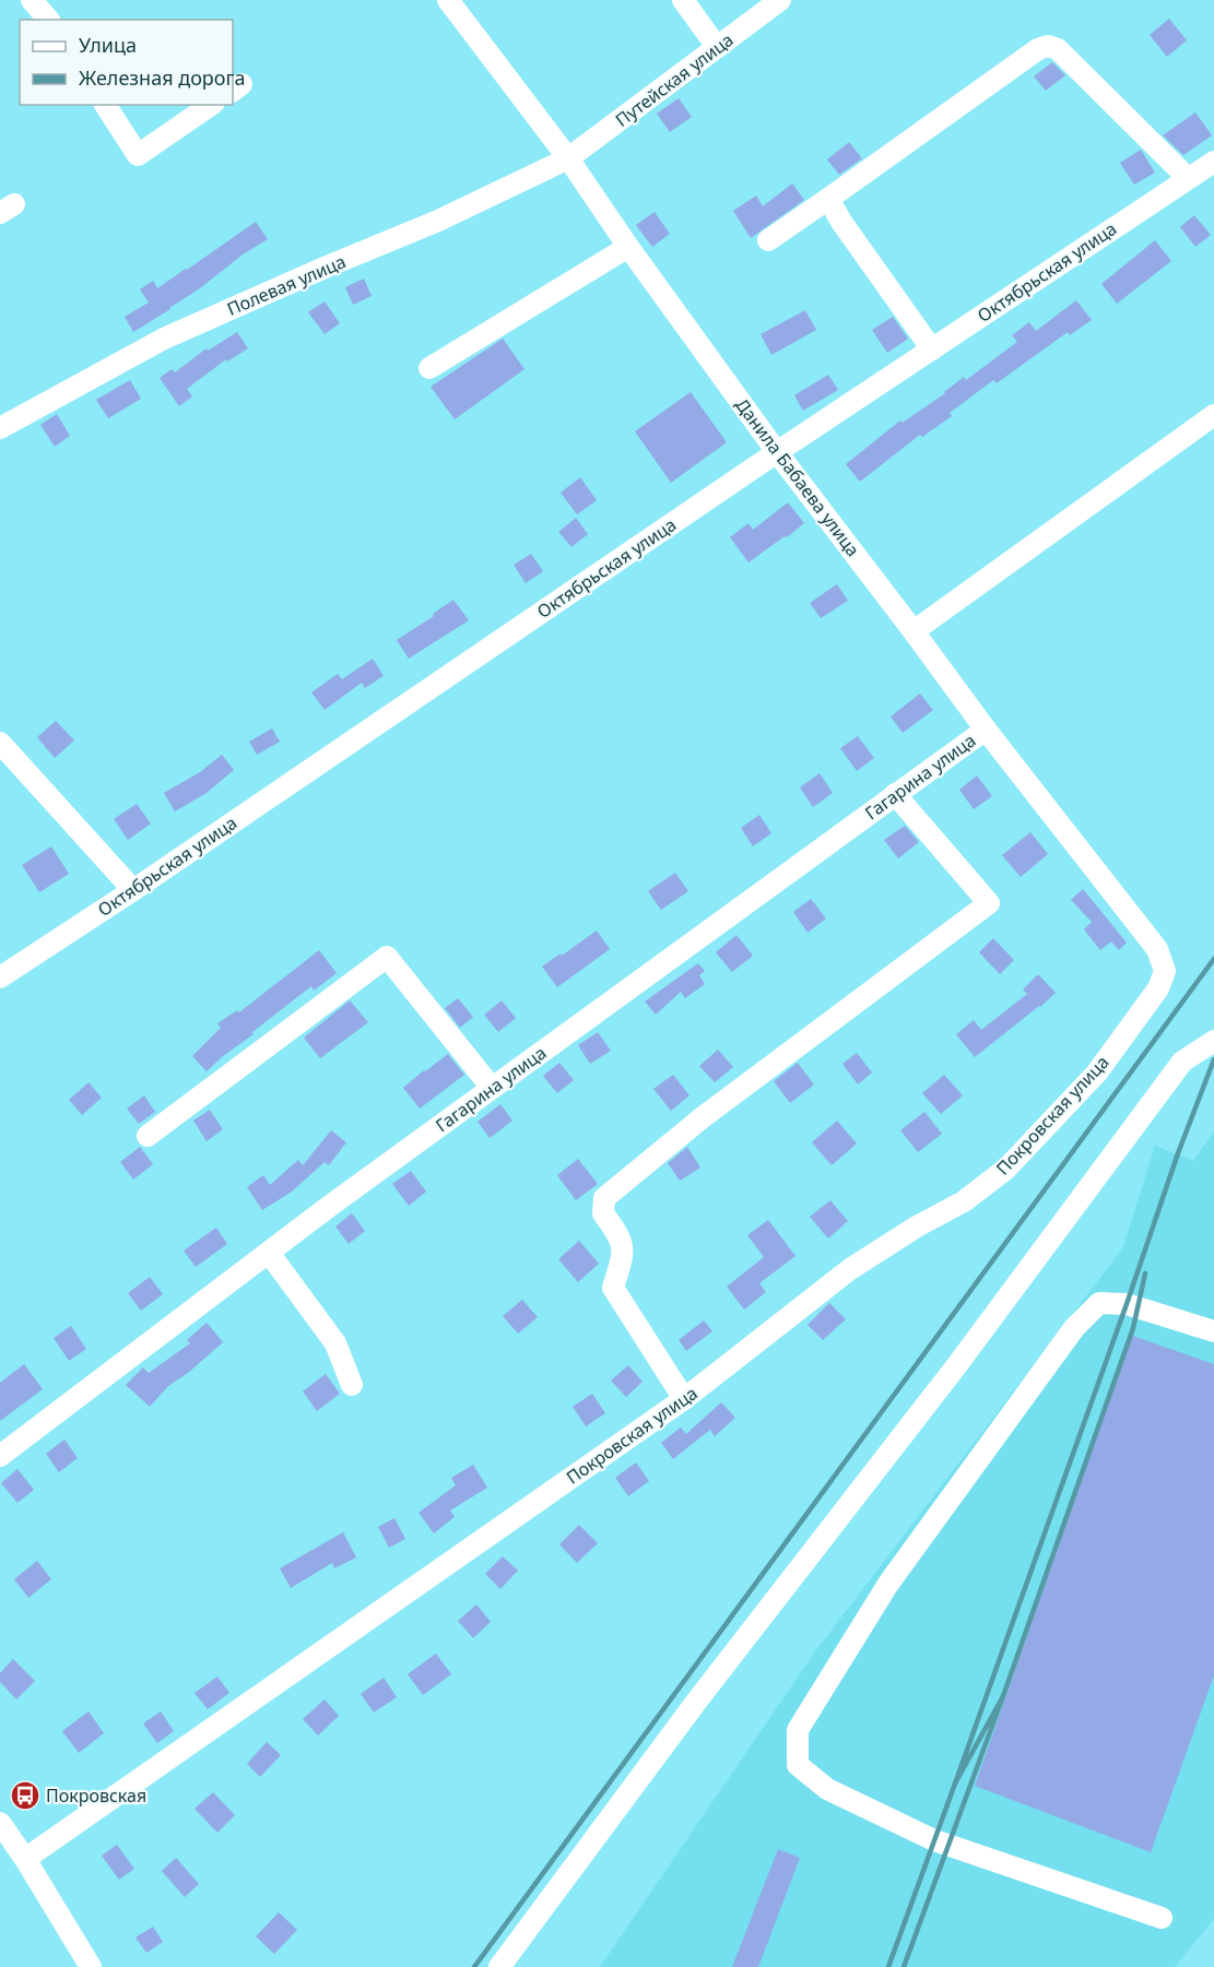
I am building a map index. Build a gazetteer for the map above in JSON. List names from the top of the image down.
{
  "streets": {
    "street": [
      "Путейская улица",
      "Октябрьская улица",
      "Полевая улица",
      "Данила Бабаева улица",
      "Гагарина улица",
      "Покровская улица"
    ]
  },
  "crossings": [
    ["Путейская улица", "Полевая улица"],
    ["Путейская улица", "Данила Бабаева улица"],
    ["Октябрьская улица", "Данила Бабаева улица"],
    ["Полевая улица", "Данила Бабаева улица"],
    ["Данила Бабаева улица", "Гагарина улица"],
    ["Данила Бабаева улица", "Покровская улица"]
  ],
  "places": {
    "bus stop": ["Покровская"]
  },
  "legend": ["Улица", "Железная дорога"]
}
